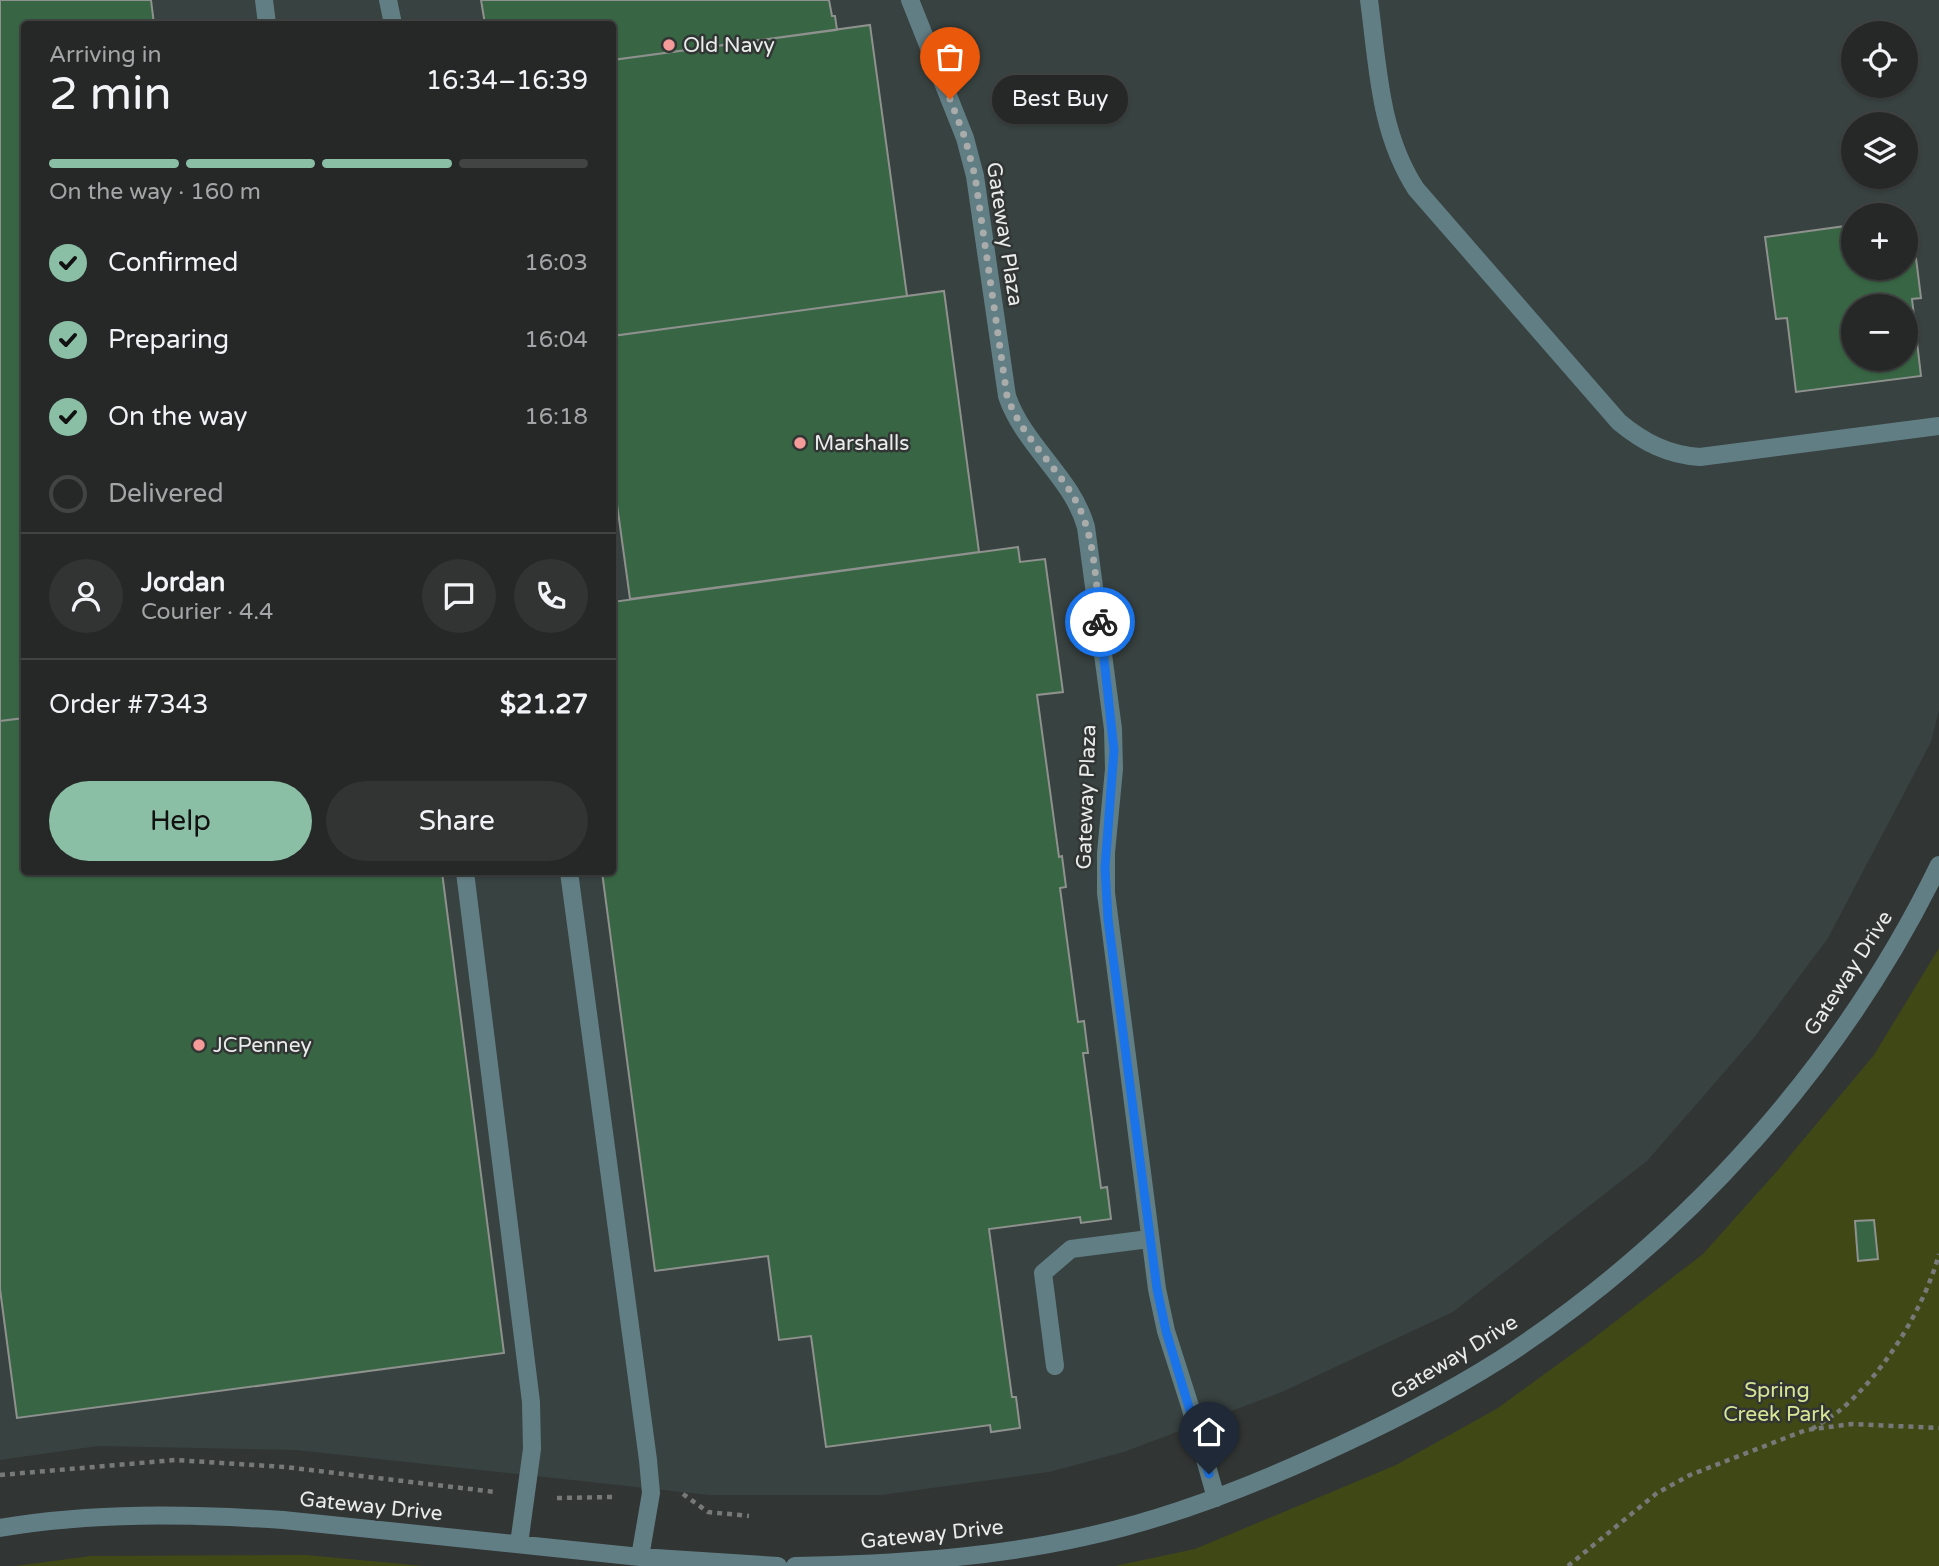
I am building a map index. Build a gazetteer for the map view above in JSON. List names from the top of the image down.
{
  "streets": {
    "street": ["Gateway Plaza", "Gateway Drive"]
  },
  "crossings": [
    ["Gateway Plaza", "Gateway Drive"]
  ],
  "parks": ["Spring Creek Park"],
  "places": [
    "Old Navy",
    "Best Buy",
    "Marshalls",
    "JCPenney"
  ],
  "page": {
    "map_buttons": ["+", "−"],
    "heading": ["2 min", "Arriving in", "16:34–16:39"],
    "panel": [
      "Jordan",
      "Courier · 4.4",
      "Order #7343",
      "$21.27"
    ],
    "bubble": "Best Buy",
    "bar": "On the way · 160 m",
    "list": [
      ["Confirmed", "16:03"],
      ["Preparing", "16:04"],
      ["On the way", "16:18"],
      "Delivered"
    ],
    "buttons": ["Help", "Share"]
  }
}
